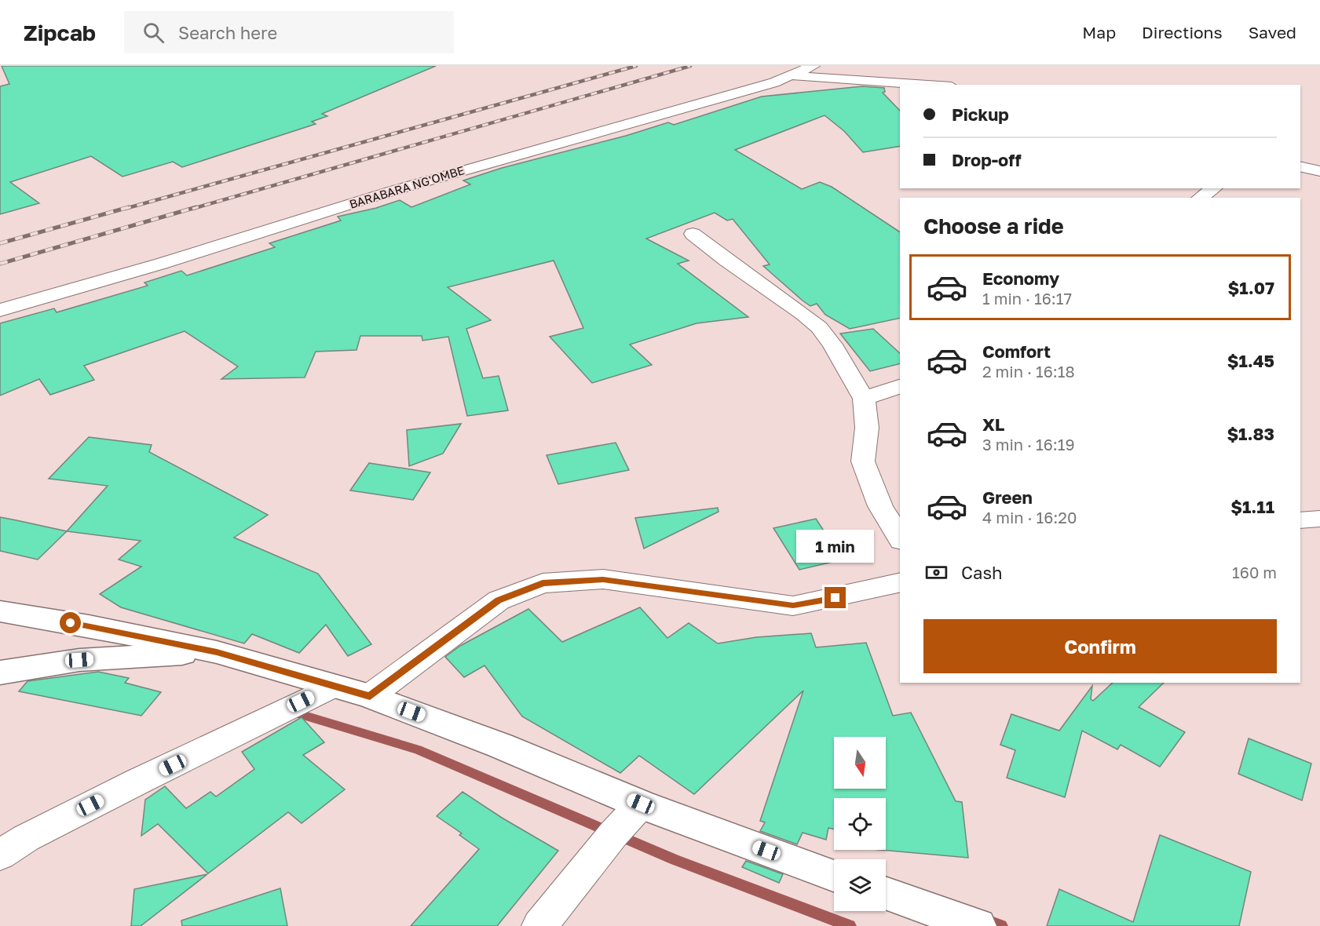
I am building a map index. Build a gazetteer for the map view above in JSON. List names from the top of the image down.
{
  "streets": {
    "street": ["BARABARA NG'OMBE"]
  },
  "north": "bottom",
  "page": {
    "header": "Zipcab",
    "search": "Search here",
    "nav": ["Map", "Directions", "Saved"],
    "banner": ["Pickup", "Drop-off"],
    "heading": "Choose a ride",
    "list": [
      {
        "name": "Economy",
        "note": "1 min · 16:17",
        "value": "$1.07"
      },
      {
        "name": "Comfort",
        "note": "2 min · 16:18",
        "value": "$1.45"
      },
      {
        "name": "XL",
        "note": "3 min · 16:19",
        "value": "$1.83"
      },
      {
        "name": "Green",
        "note": "4 min · 16:20",
        "value": "$1.11"
      }
    ],
    "bubble": "1 min",
    "pay": ["Cash", "160 m"],
    "buttons": "Confirm"
  }
}
